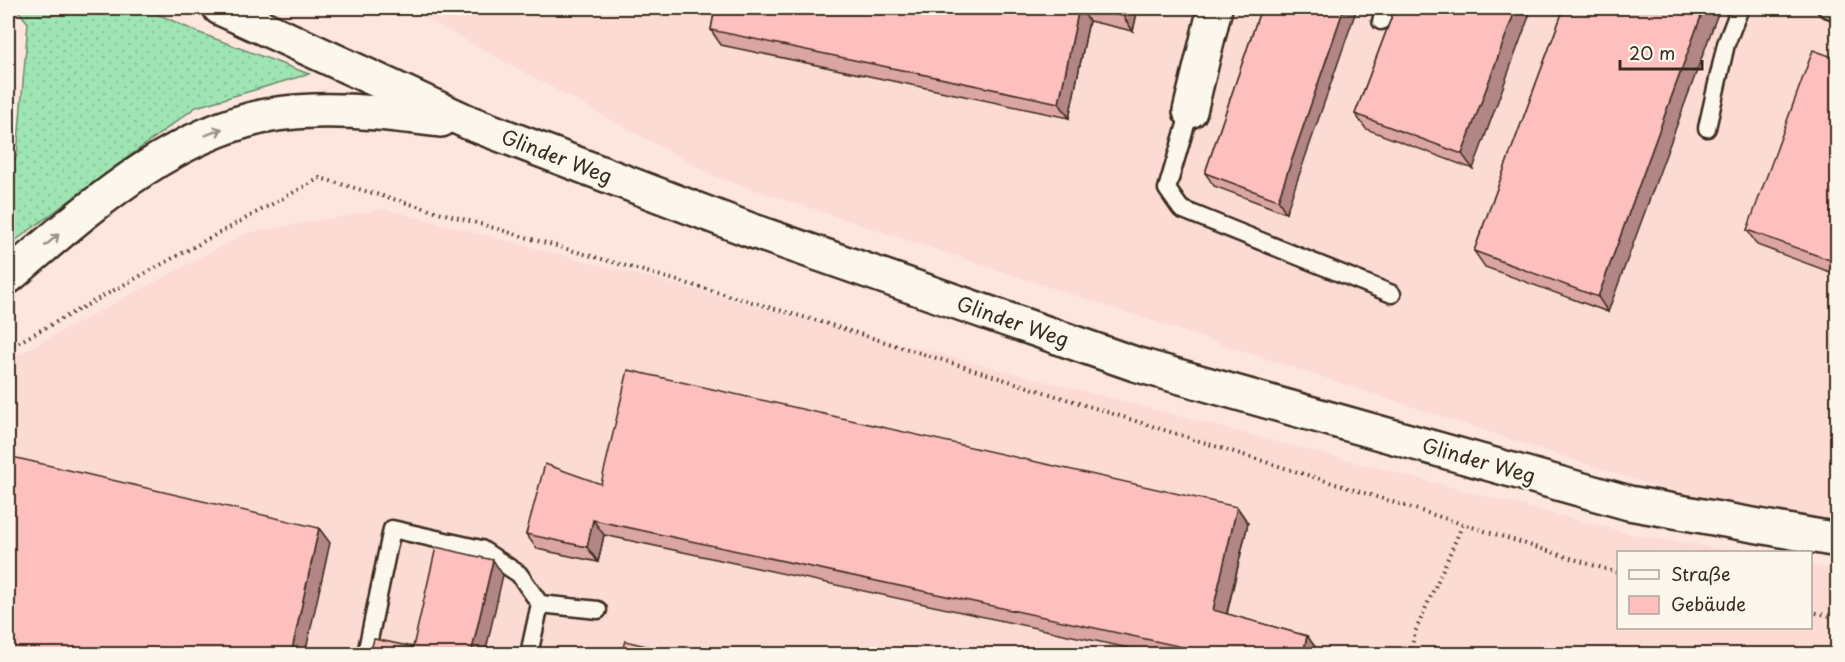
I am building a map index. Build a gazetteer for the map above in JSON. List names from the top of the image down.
{
  "streets": {
    "main road": ["Glinder Weg"]
  },
  "legend": ["Straße", "Gebäude"],
  "scale_bar": "20 m"
}
